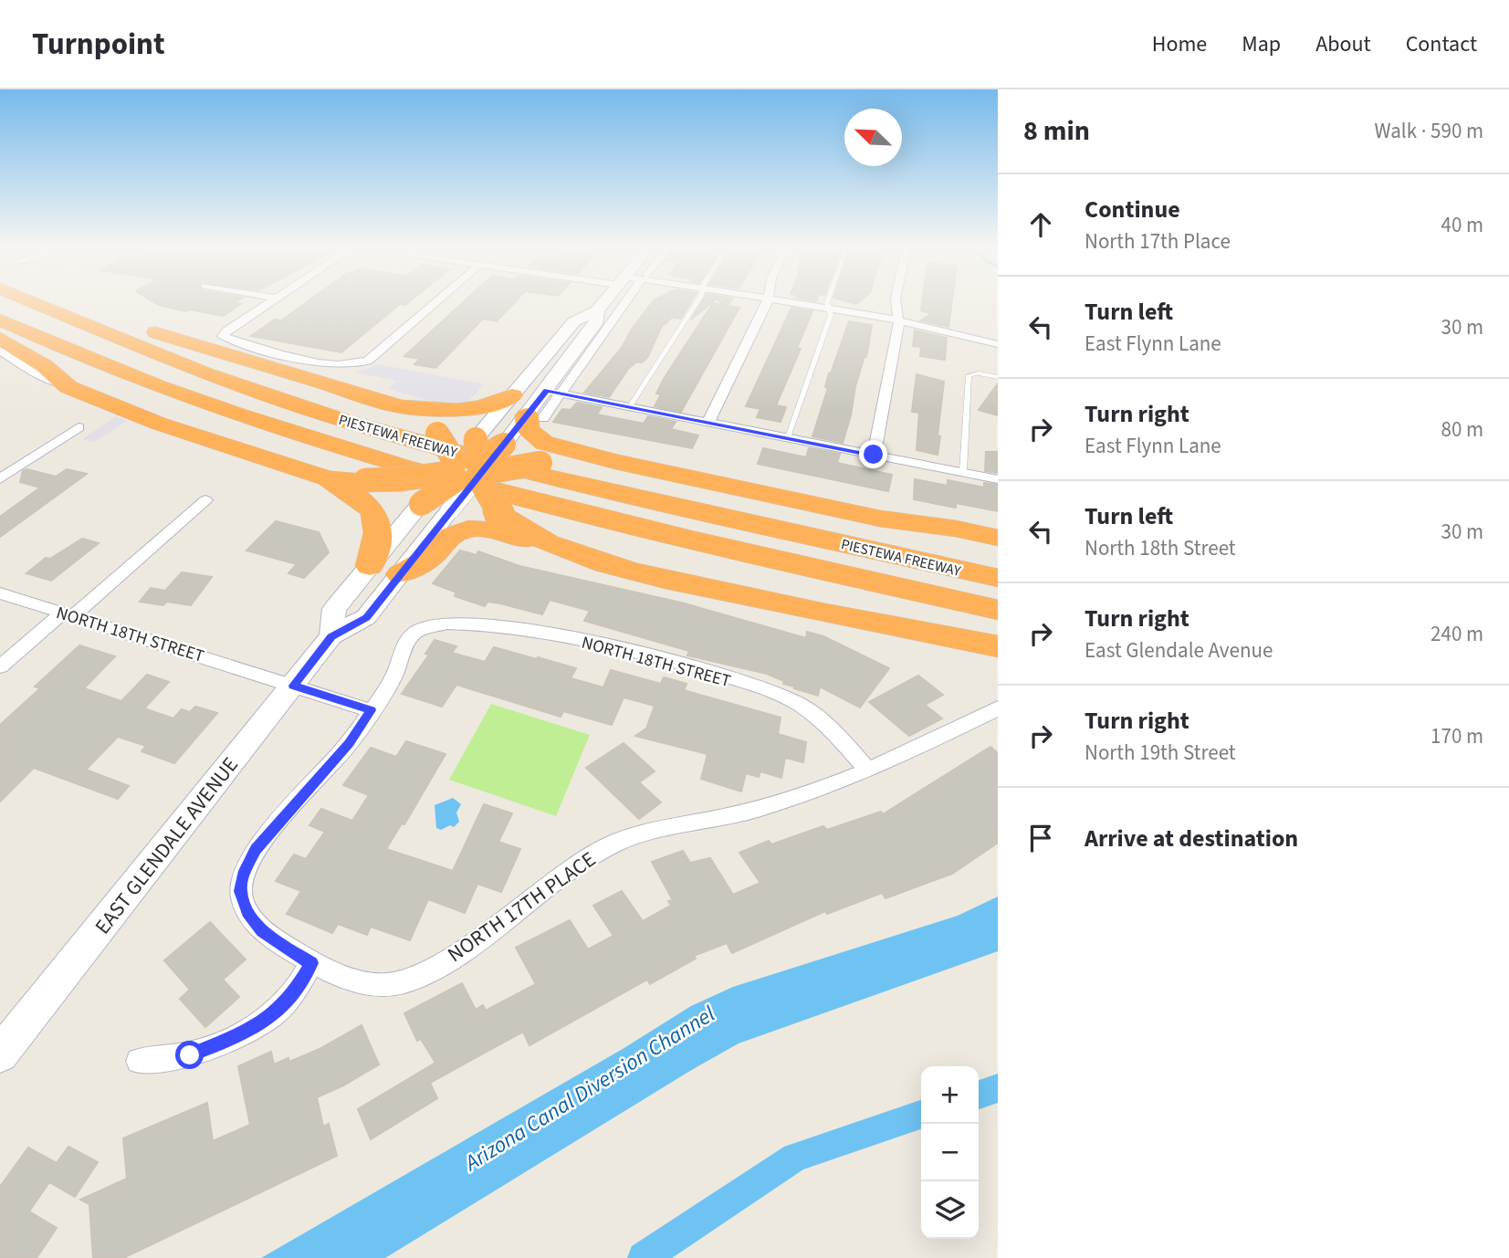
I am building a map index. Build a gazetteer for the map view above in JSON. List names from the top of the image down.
{
  "streets": {
    "highway": ["PIESTEWA FREEWAY"],
    "main road": ["EAST GLENDALE AVENUE"],
    "street": ["NORTH 18TH STREET", "NORTH 17TH PLACE"]
  },
  "crossings": [
    ["NORTH 18TH STREET", "EAST GLENDALE AVENUE"],
    ["NORTH 18TH STREET", "NORTH 17TH PLACE"]
  ],
  "water": ["Arizona Canal Diversion Channel"],
  "north": "top left",
  "page": {
    "header": "Turnpoint",
    "nav": [
      "Home",
      "Map",
      "About",
      "Contact"
    ],
    "heading": ["8 min", "Walk · 590 m"],
    "list": [
      ["Continue", "North 17th Place", "40 m"],
      ["Turn left", "East Flynn Lane", "30 m"],
      ["Turn right", "East Flynn Lane", "80 m"],
      ["Turn left", "North 18th Street", "30 m"],
      ["Turn right", "East Glendale Avenue", "240 m"],
      ["Turn right", "North 19th Street", "170 m"],
      "Arrive at destination"
    ],
    "map_buttons": ["+", "−"]
  }
}
